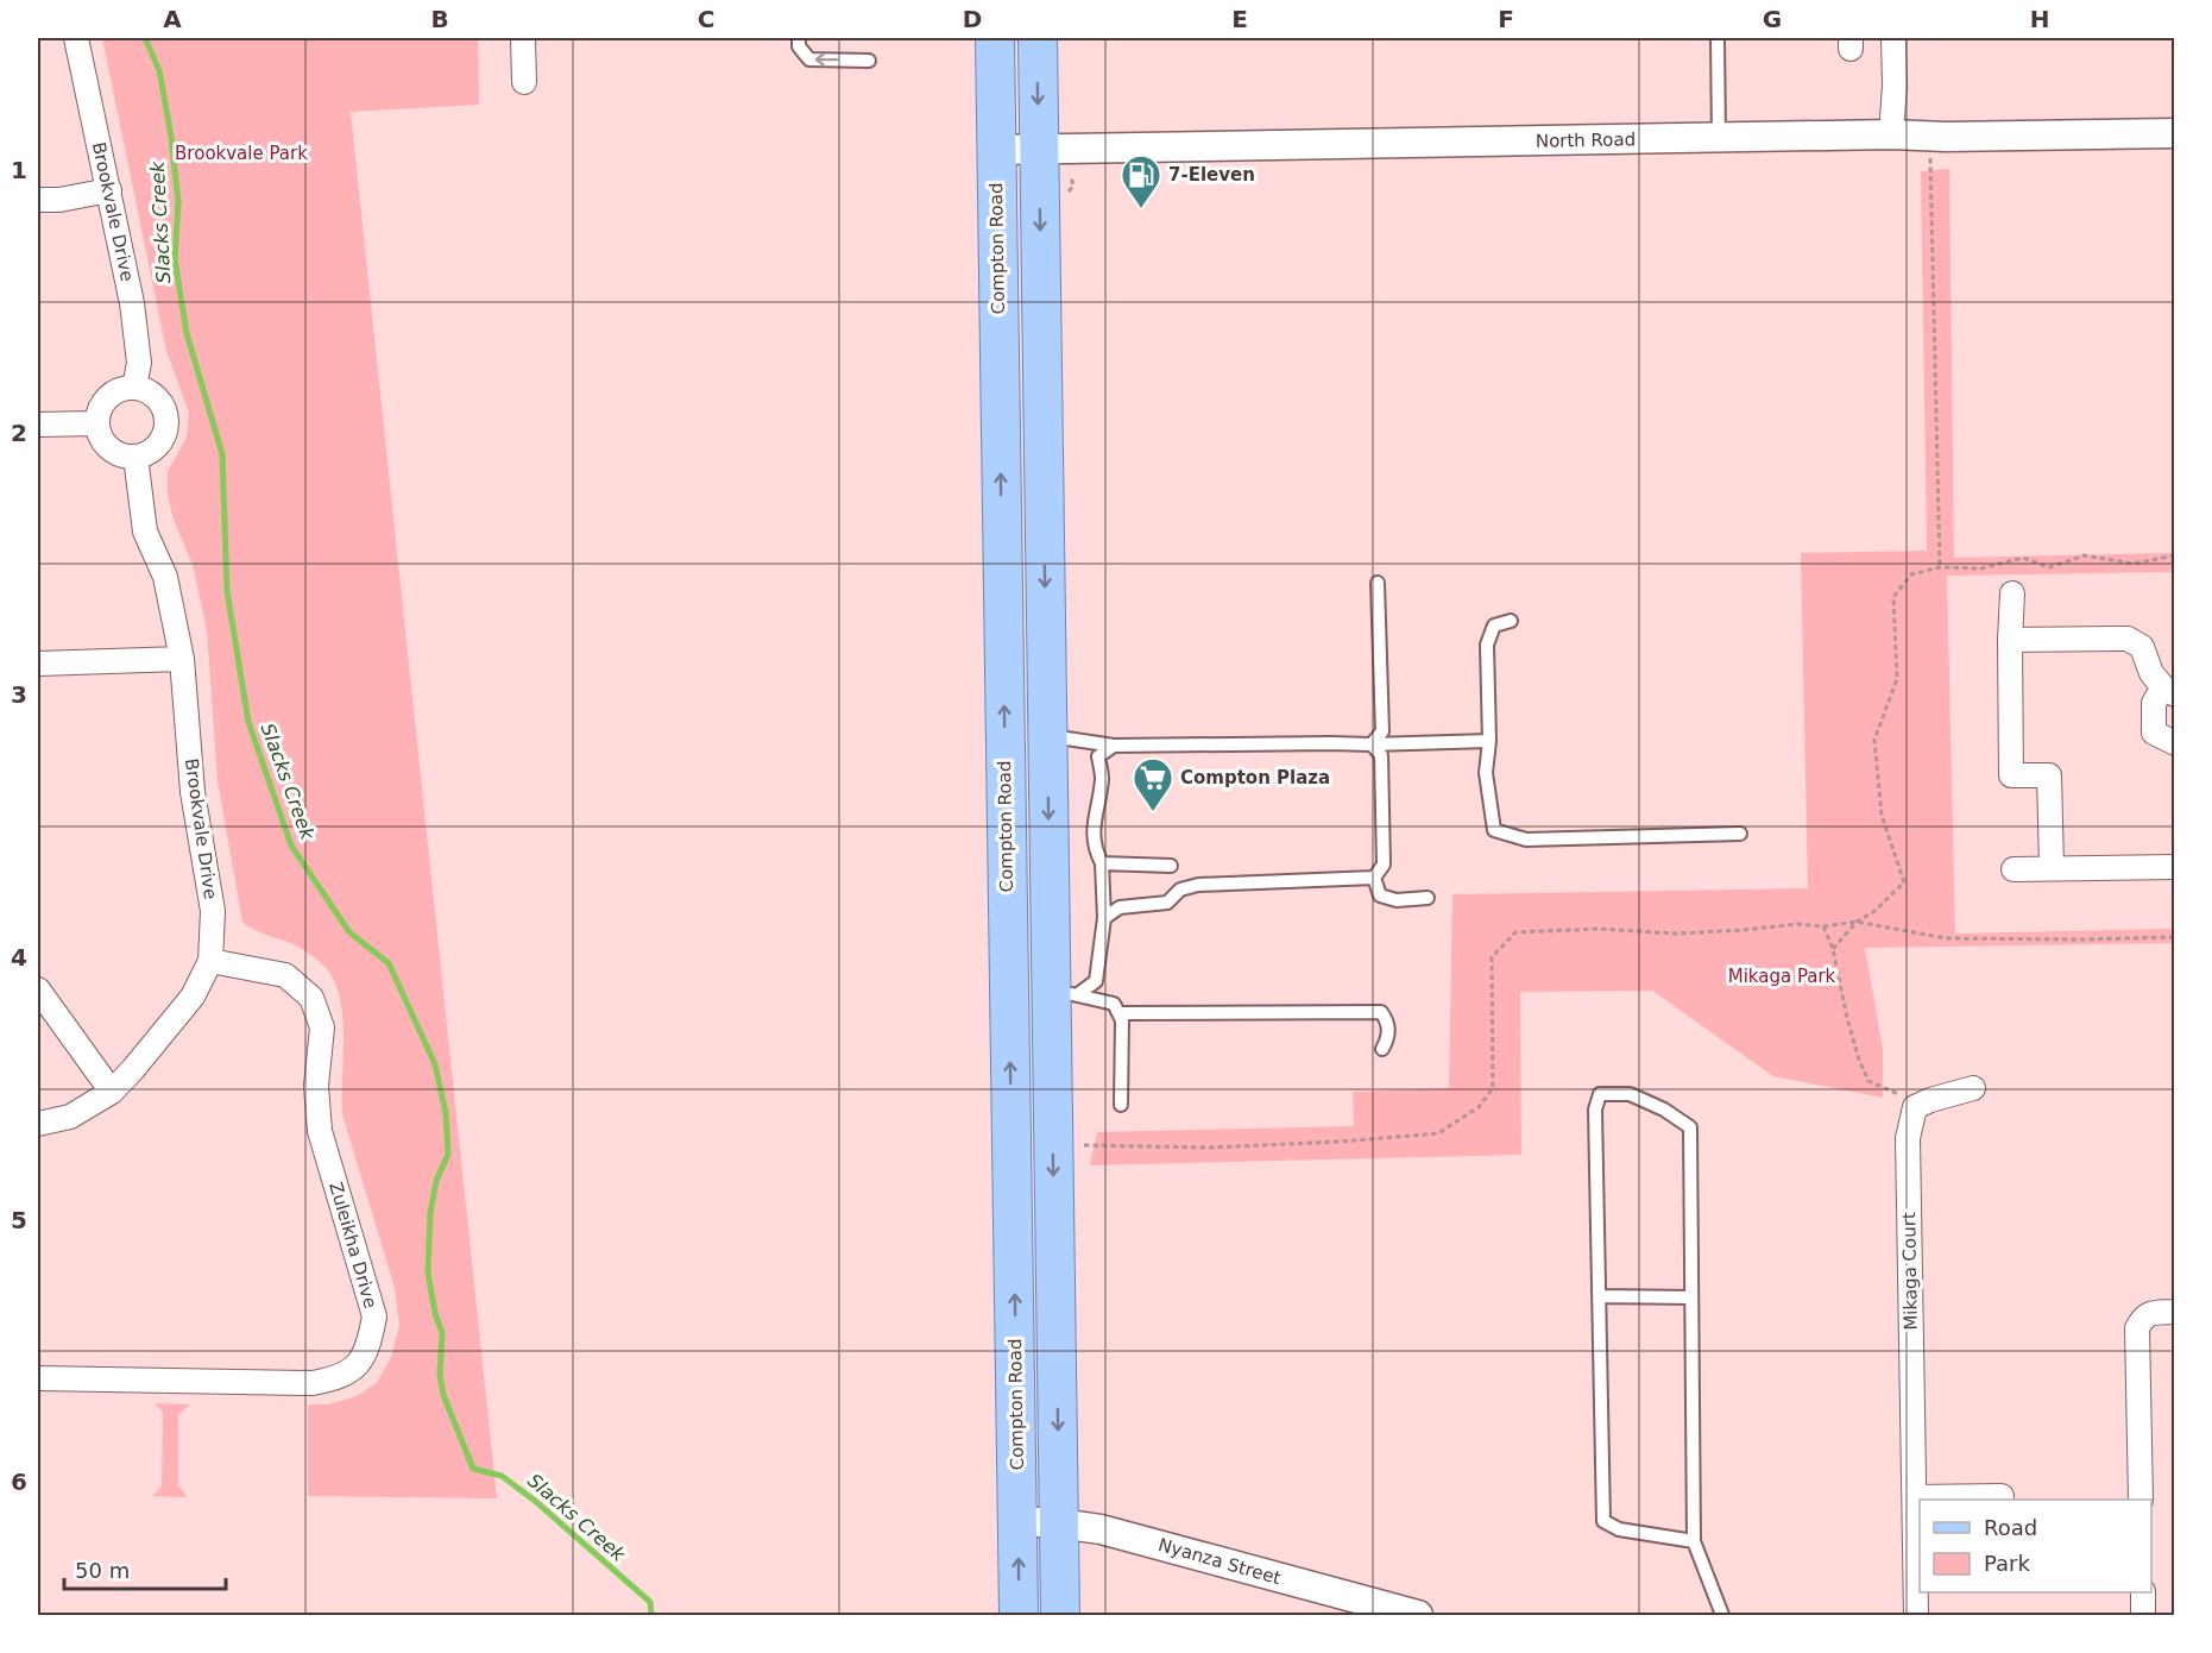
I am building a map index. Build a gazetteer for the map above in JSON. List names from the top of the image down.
{
  "streets": {
    "main road": ["Compton Road"],
    "street": [
      "North Road",
      "Brookvale Drive",
      "Zuleikha Drive",
      "Mikaga Court",
      "Nyanza Street"
    ]
  },
  "crossings": [
    ["North Road", "Compton Road"],
    ["Brookvale Drive", "Zuleikha Drive"],
    ["Compton Road", "Nyanza Street"]
  ],
  "water": ["Slacks Creek"],
  "parks": ["Brookvale Park", "Mikaga Park"],
  "places": {
    "fuel station": ["7-Eleven"],
    "supermarket": ["Compton Plaza"]
  },
  "legend": ["Road", "Park"],
  "scale_bar": "50 m",
  "grid": {
    "columns": [
      "A",
      "B",
      "C",
      "D",
      "E",
      "F",
      "G",
      "H"
    ],
    "rows": [
      "1",
      "2",
      "3",
      "4",
      "5",
      "6"
    ]
  }
}
